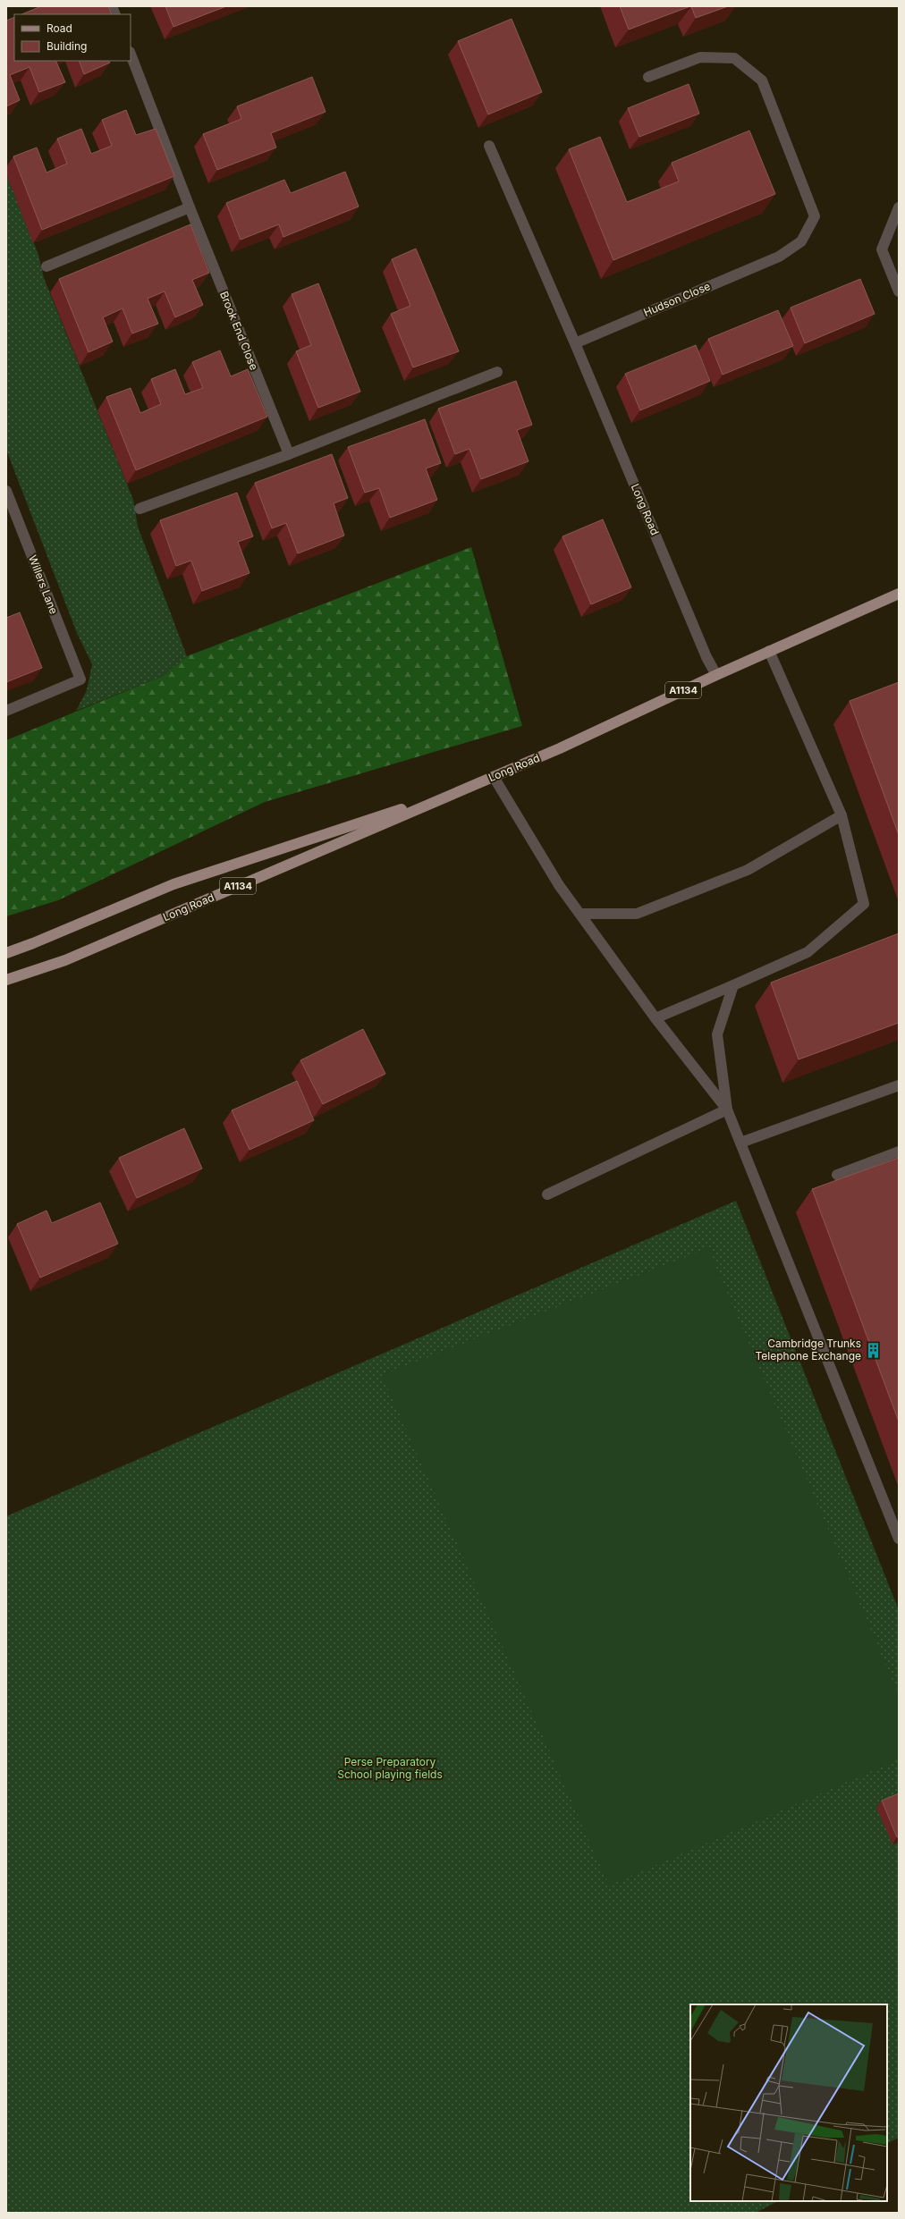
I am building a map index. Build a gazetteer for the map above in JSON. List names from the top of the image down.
{
  "streets": {
    "main road": ["Long Road", "A1134"],
    "street": ["Hudson Close", "Brook End Close", "Willers Lane"]
  },
  "crossings": [
    ["Hudson Close", "Long Road"]
  ],
  "parks": ["Perse Preparatory School playing fields"],
  "places": {
    "building": ["Cambridge Trunks Telephone Exchange"]
  },
  "legend": ["Road", "Building"]
}
